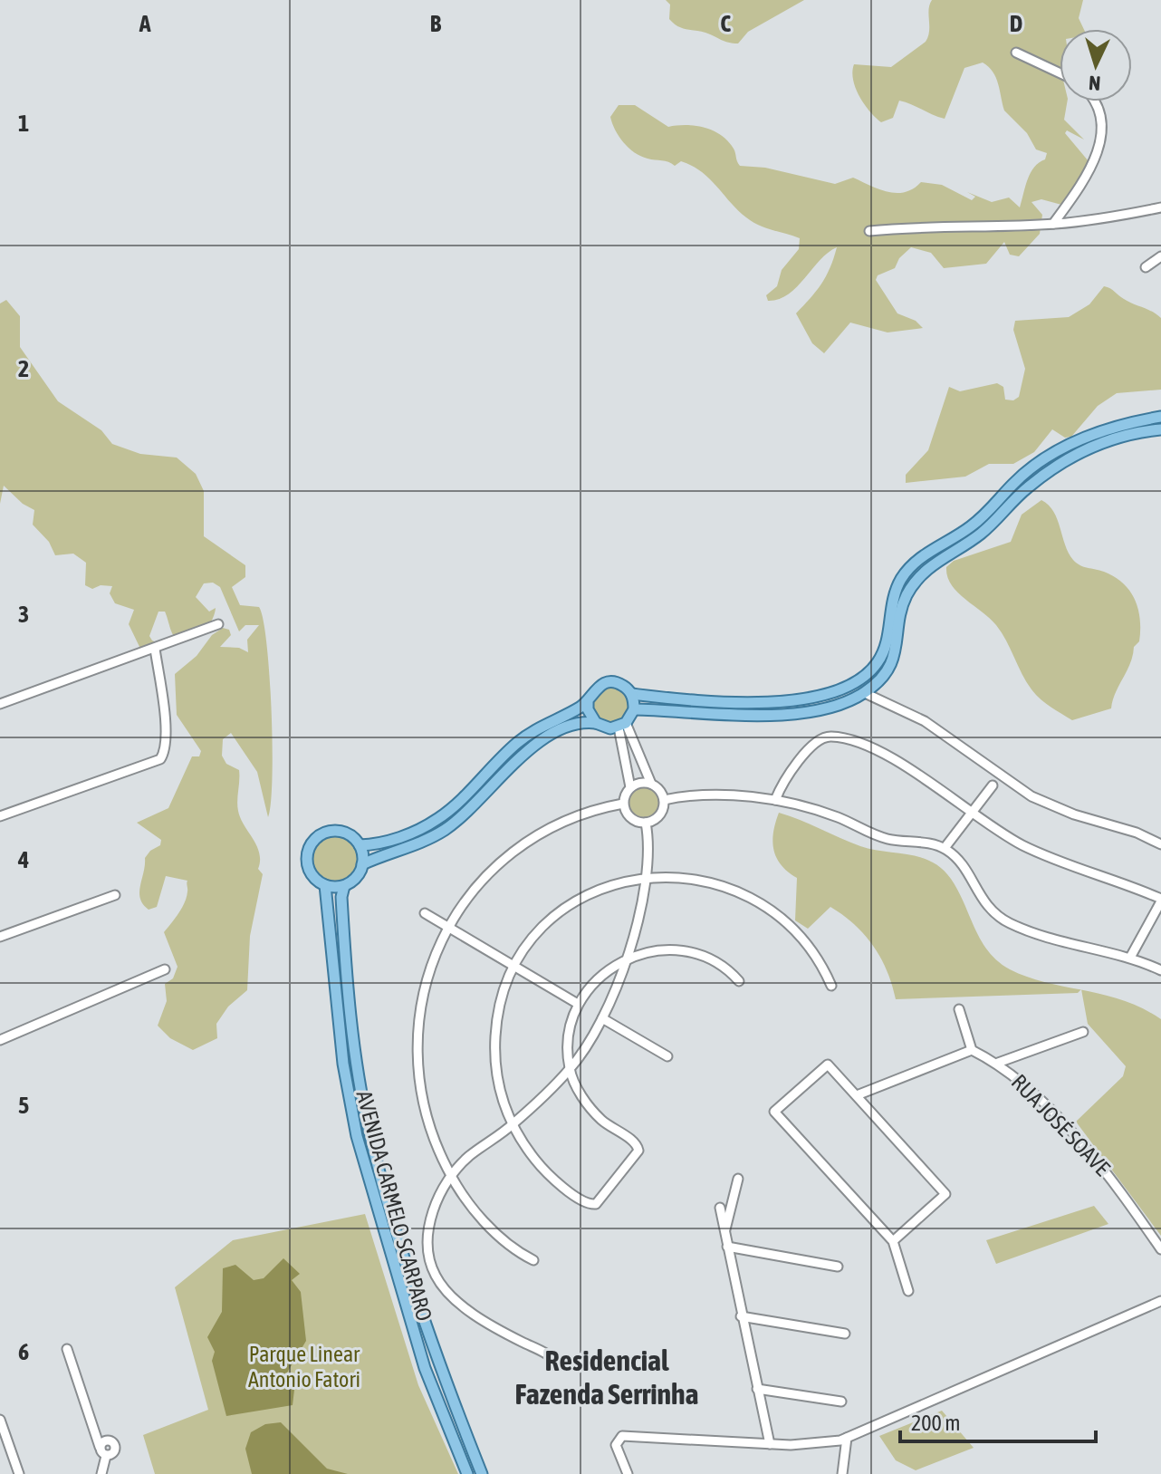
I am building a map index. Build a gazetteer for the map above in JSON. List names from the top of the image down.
{
  "streets": {
    "main road": ["AVENIDA CARMELO SCARPARO"],
    "street": ["RUA JOSÉ SOAVE"]
  },
  "districts": ["Residencial Fazenda Serrinha"],
  "parks": ["Parque Linear Antonio Fatori"],
  "scale_bar": "200 m",
  "north": "bottom",
  "grid": {
    "columns": [
      "A",
      "B",
      "C",
      "D"
    ],
    "rows": [
      "1",
      "2",
      "3",
      "4",
      "5",
      "6"
    ]
  }
}
